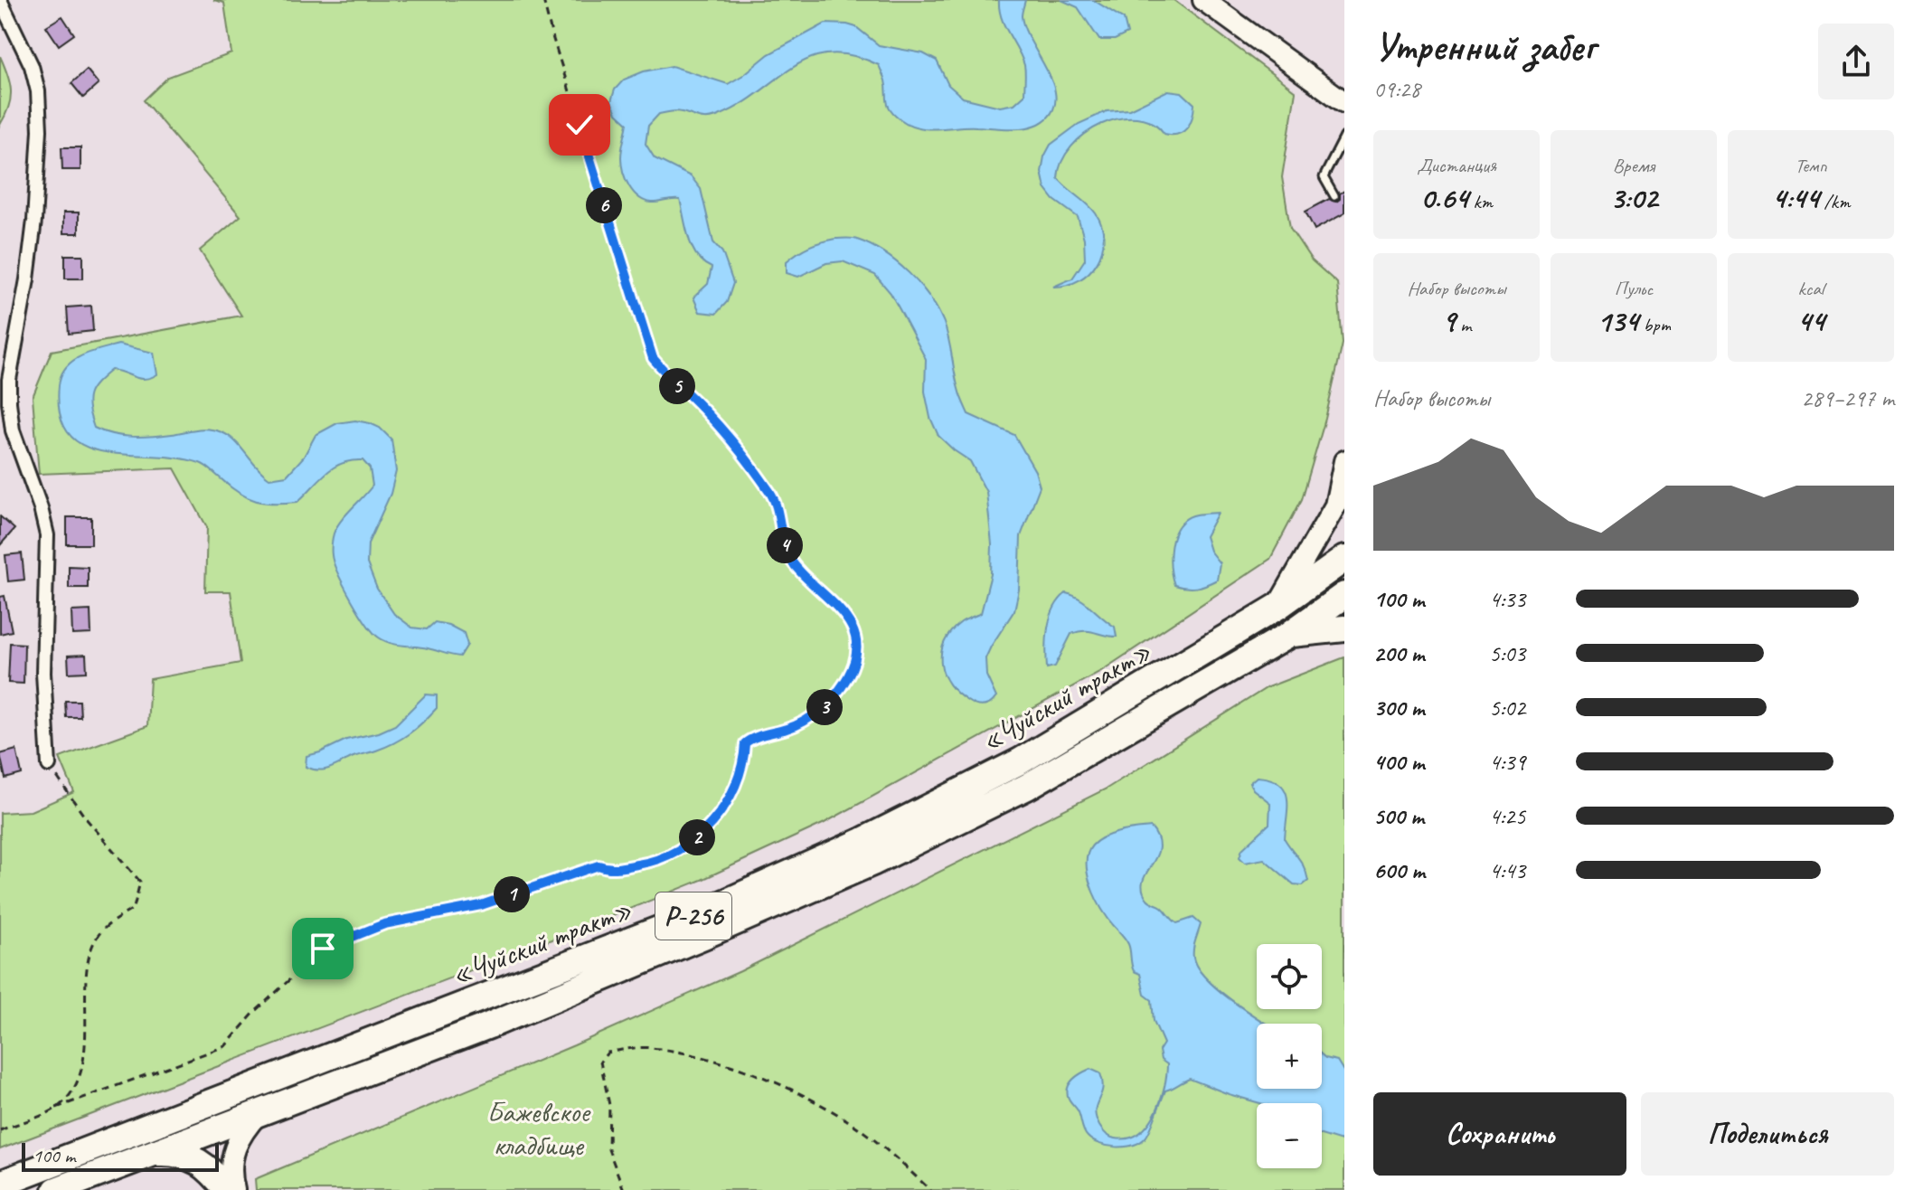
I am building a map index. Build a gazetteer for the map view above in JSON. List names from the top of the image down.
{
  "streets": {
    "highway": ["«Чуйский тракт»", "Р-256"]
  },
  "parks": ["Бажевское кладбище"],
  "scale_bar": "100 m",
  "page": {
    "heading": ["Утренний забег", "09:28"],
    "stats": [
      ["Дистанция", "0.64 km"],
      ["Время", "3:02"],
      ["Темп", "4:44 /km"],
      ["Набор высоты", "9 m"],
      ["Пульс", "134 bpm"],
      ["kcal", "44"]
    ],
    "pins": [
      "6",
      "5",
      "4",
      "3",
      "2",
      "1"
    ],
    "chart": ["Набор высоты", "289–297 m"],
    "list": [
      {
        "name": "100 m",
        "note": "4:33"
      },
      {
        "name": "200 m",
        "note": "5:03"
      },
      {
        "name": "300 m",
        "note": "5:02"
      },
      {
        "name": "400 m",
        "note": "4:39"
      },
      {
        "name": "500 m",
        "note": "4:25"
      },
      {
        "name": "600 m",
        "note": "4:43"
      }
    ],
    "map_buttons": ["+", "−"],
    "buttons": ["Сохранить", "Поделиться"],
    "scale": "100 m"
  }
}
